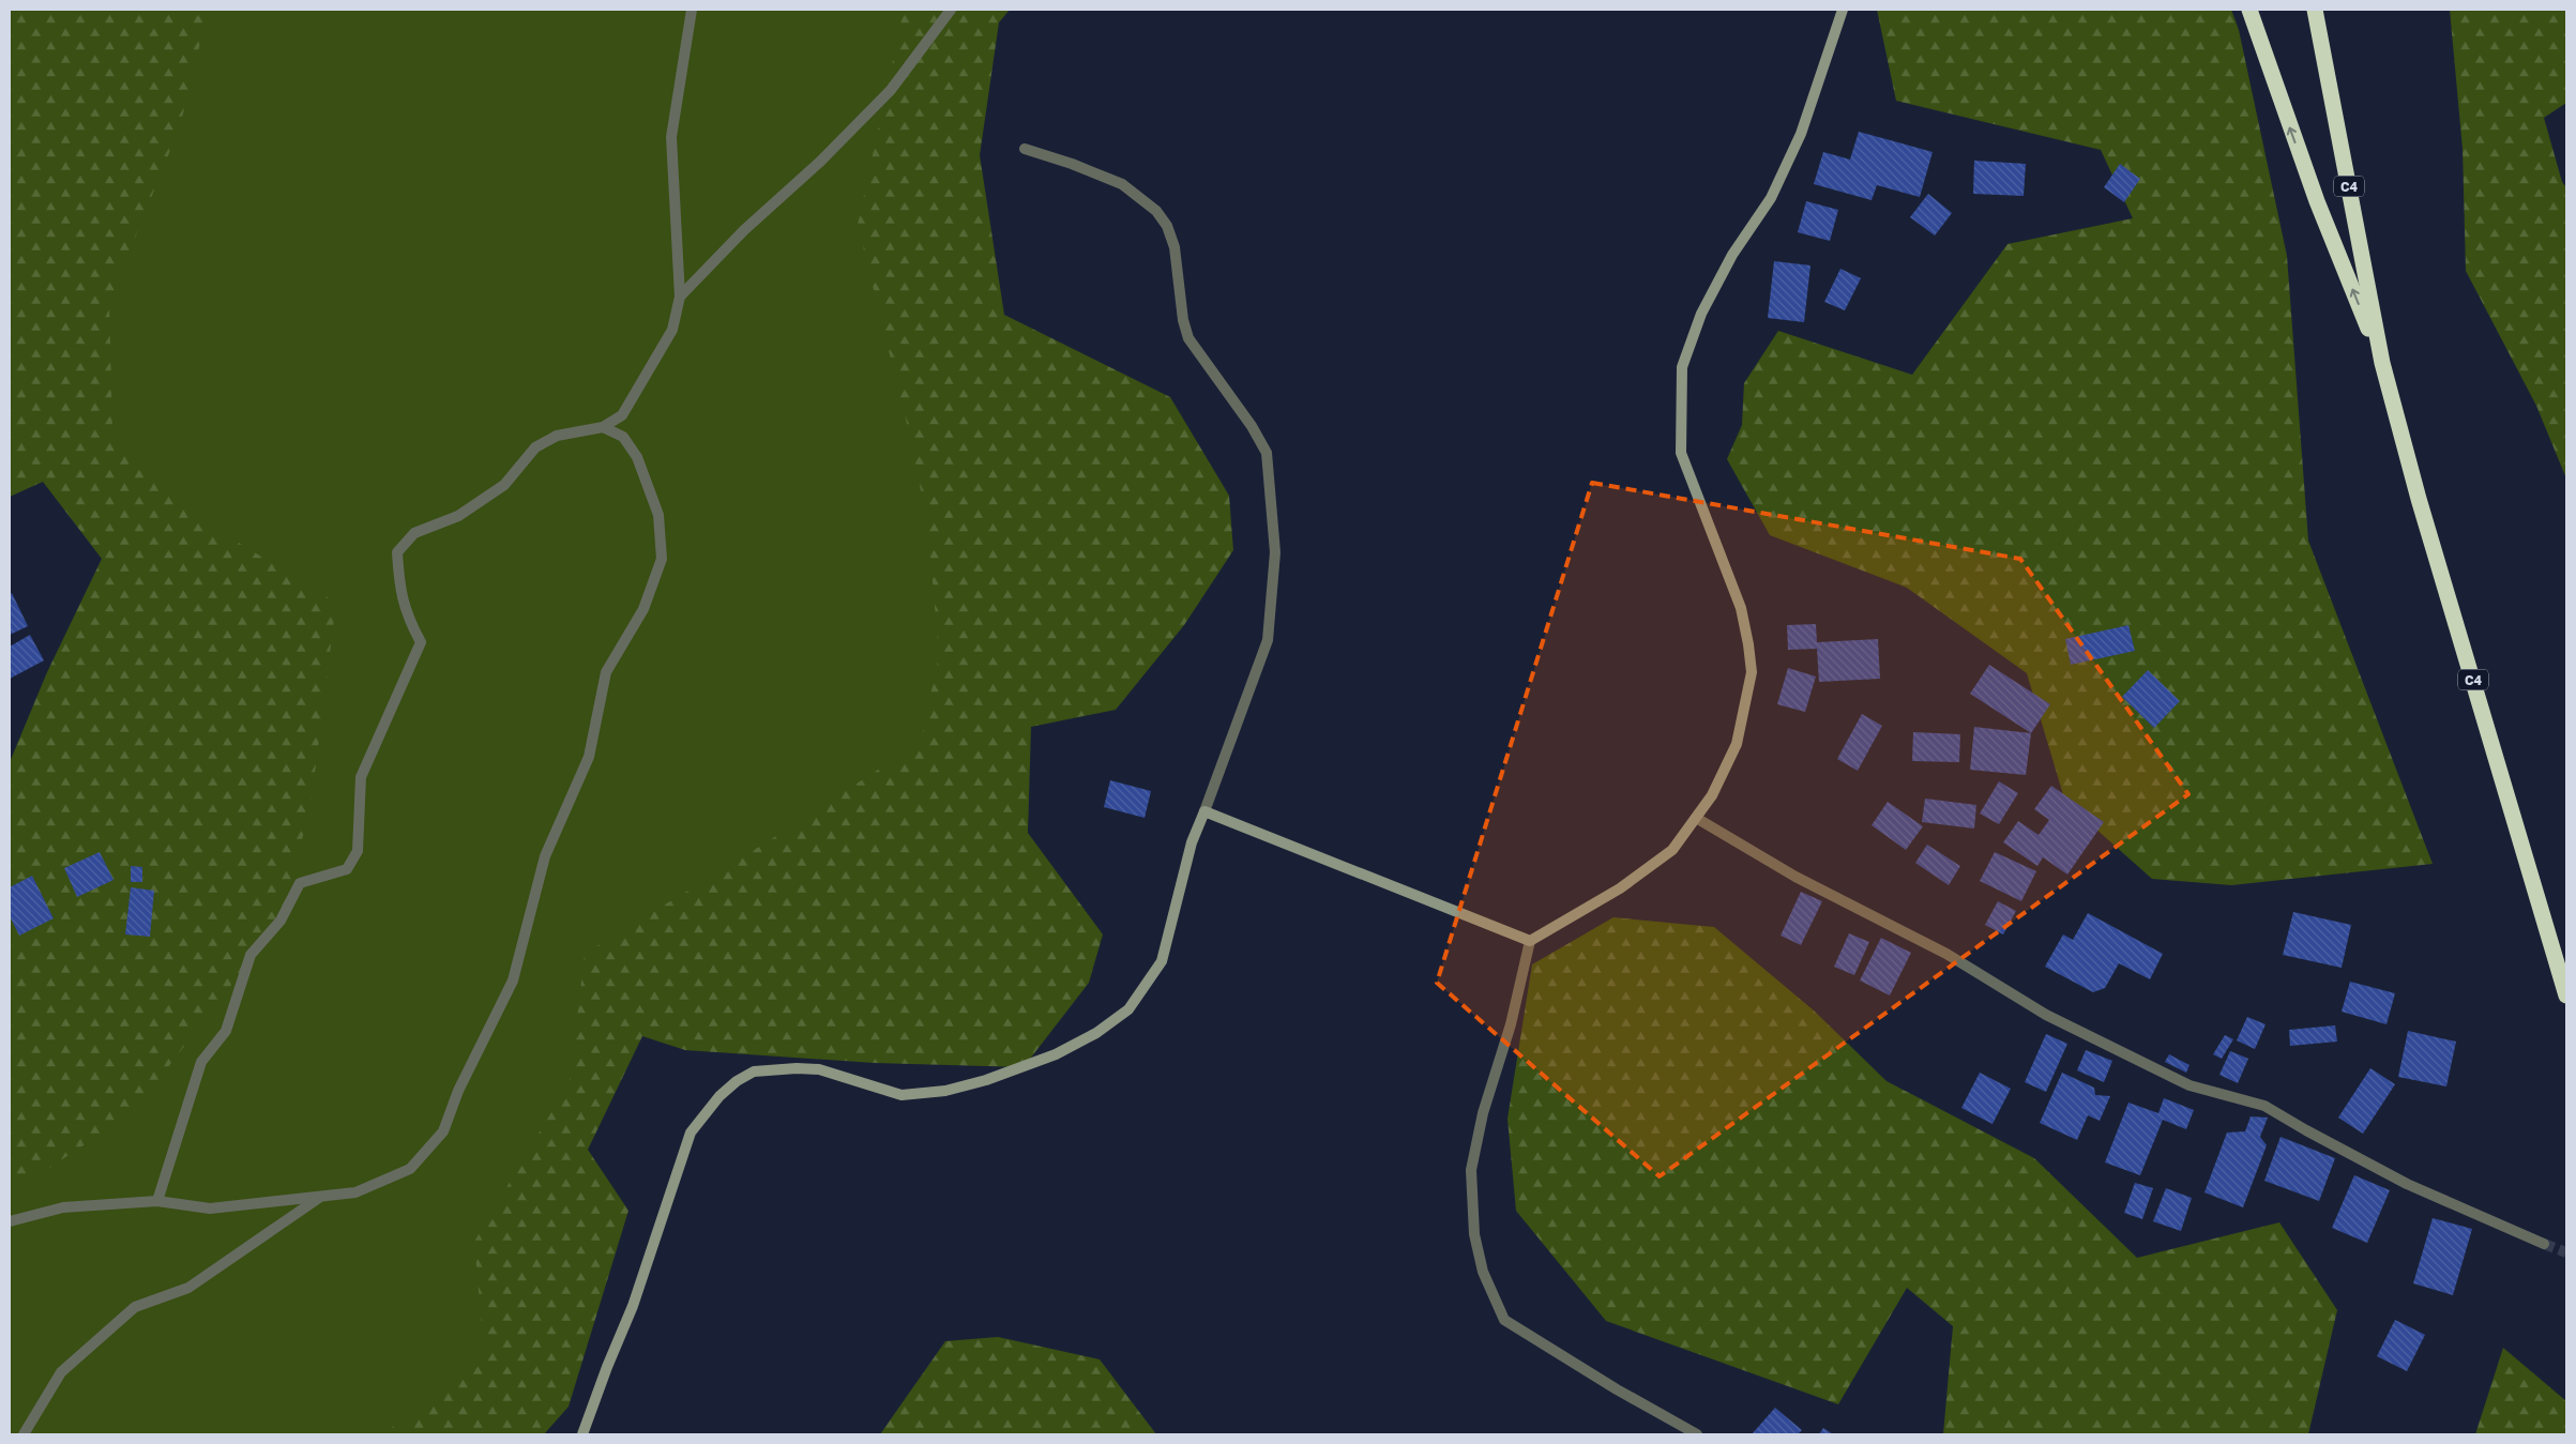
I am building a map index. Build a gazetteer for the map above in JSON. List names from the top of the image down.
{
  "streets": {
    "highway": ["C4"]
  }
}
